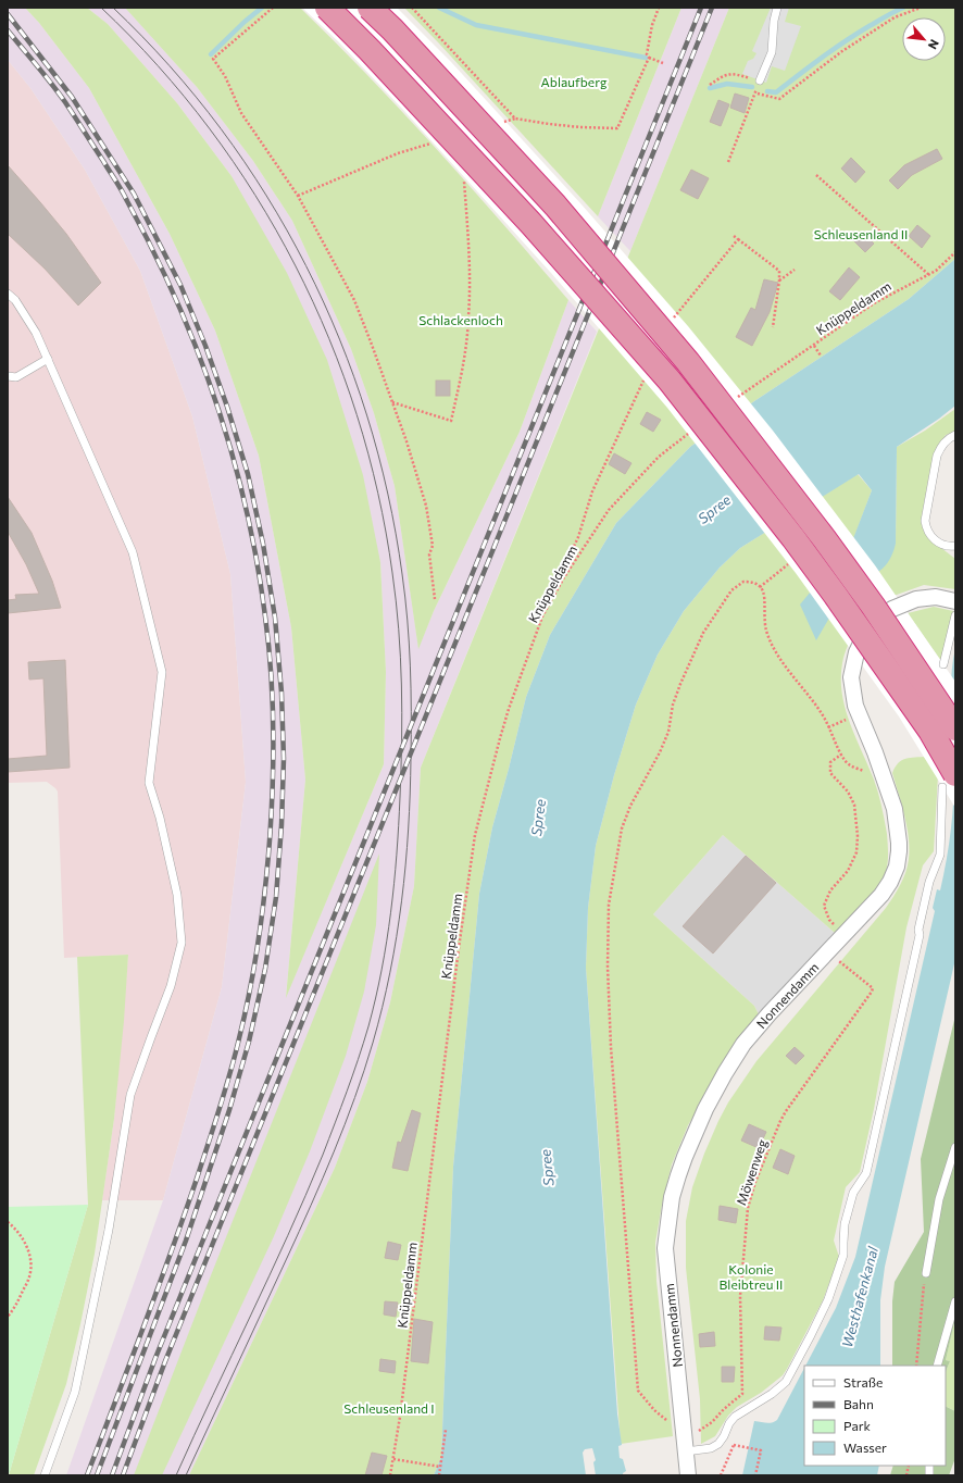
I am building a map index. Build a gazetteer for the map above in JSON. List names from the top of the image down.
{
  "streets": {
    "street": ["Nonnendamm"],
    "path": ["Knüppeldamm", "Möwenweg"]
  },
  "crossings": [
    ["Nonnendamm", "Möwenweg"]
  ],
  "water": ["Spree", "Westhafenkanal"],
  "parks": [
    "Ablaufberg",
    "Schleusenland II",
    "Schlackenloch",
    "Kolonie Bleibtreu II",
    "Schleusenland I"
  ],
  "legend": [
    "Straße",
    "Bahn",
    "Park",
    "Wasser"
  ],
  "north": "bottom right"
}
